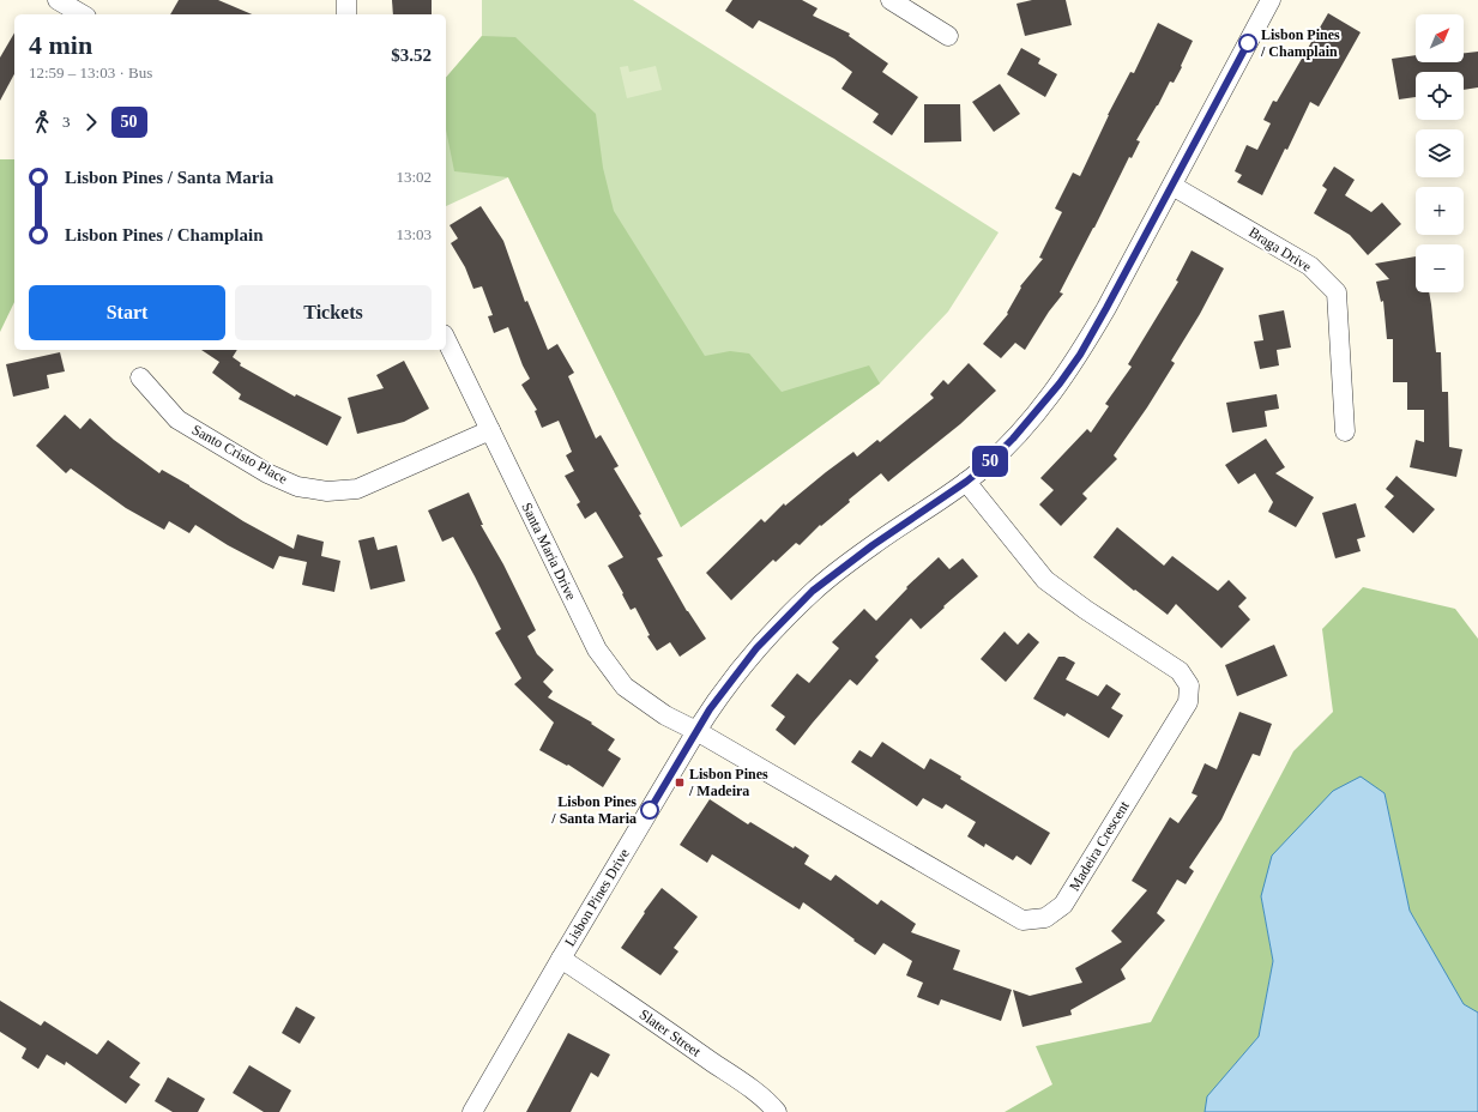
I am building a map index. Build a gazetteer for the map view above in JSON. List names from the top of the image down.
{
  "streets": {
    "street": [
      "Braga Drive",
      "Santo Cristo Place",
      "Santa Maria Drive",
      "Madeira Crescent",
      "Lisbon Pines Drive",
      "Slater Street"
    ]
  },
  "crossings": [
    ["Braga Drive", "Lisbon Pines Drive"],
    ["Santo Cristo Place", "Santa Maria Drive"],
    ["Santa Maria Drive", "Madeira Crescent"],
    ["Santa Maria Drive", "Lisbon Pines Drive"],
    ["Madeira Crescent", "Lisbon Pines Drive"],
    ["Lisbon Pines Drive", "Slater Street"]
  ],
  "places": {
    "other": ["Lisbon Pines / Champlain", "Lisbon Pines / Santa Maria"],
    "transit": ["Lisbon Pines / Madeira"]
  },
  "lines": ["bus line 50"],
  "north": "top right",
  "page": {
    "on_map": "50",
    "map_buttons": ["+", "−"],
    "heading": ["4 min", "12:59 – 13:03 · Bus", "$3.52"],
    "legs": ["3", "50"],
    "list": [
      {
        "name": "Lisbon Pines / Santa Maria",
        "value": "13:02"
      },
      {
        "name": "Lisbon Pines / Champlain",
        "value": "13:03"
      }
    ],
    "buttons": ["Start", "Tickets"]
  }
}
